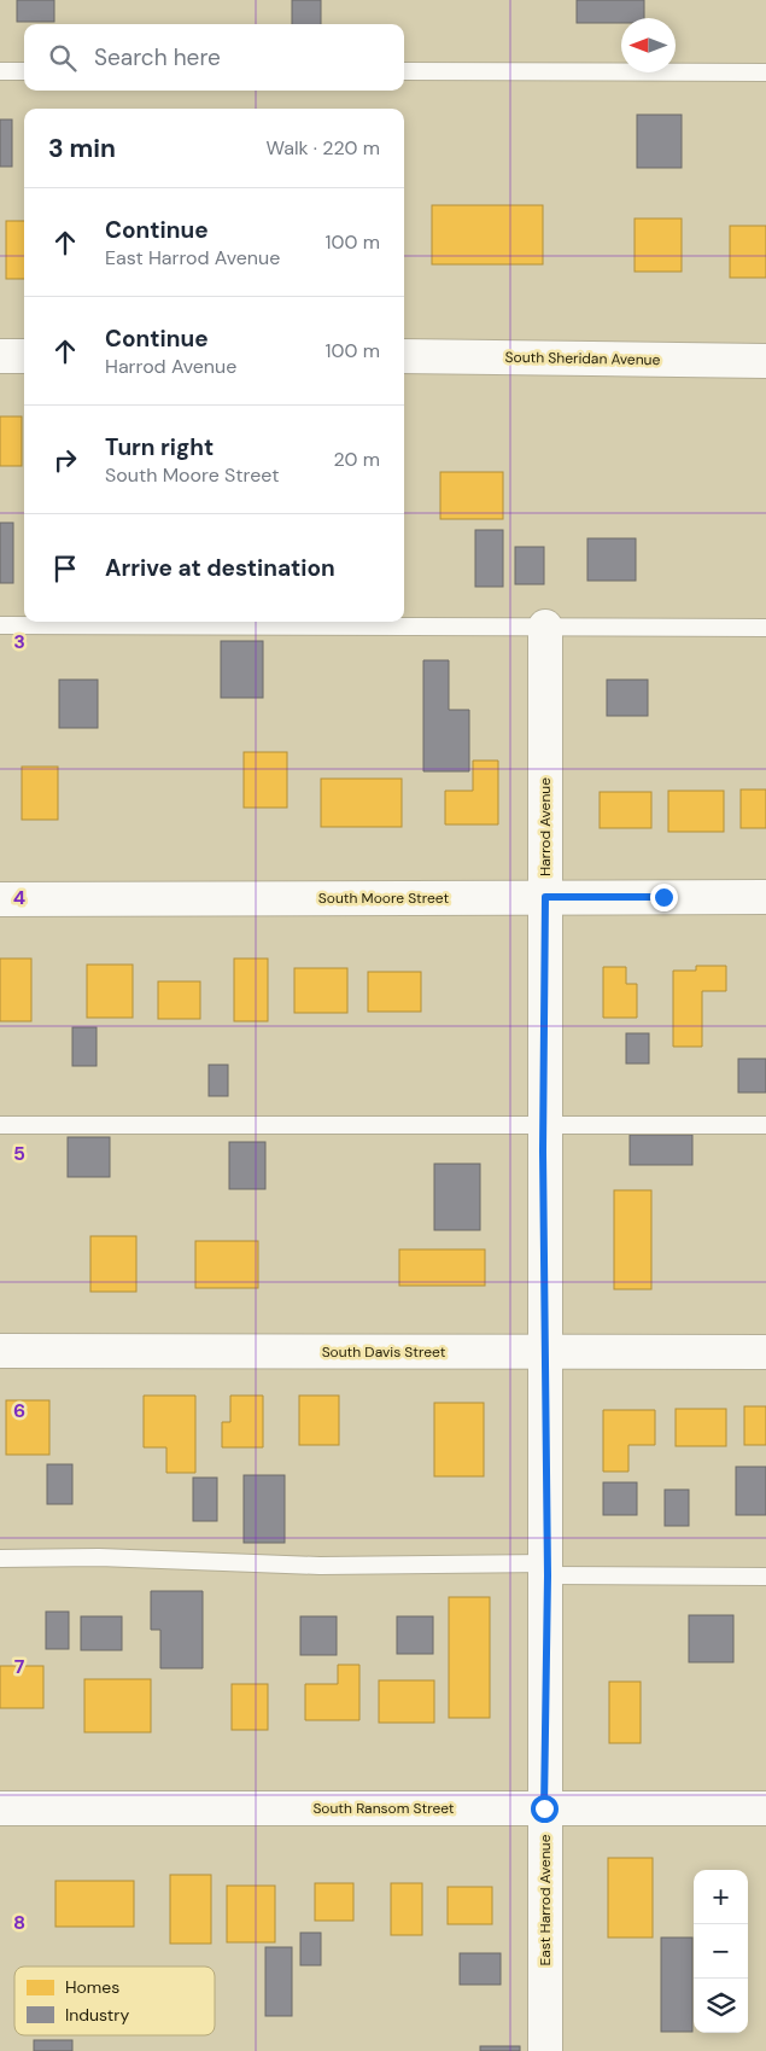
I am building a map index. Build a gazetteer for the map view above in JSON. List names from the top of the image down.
{
  "streets": {
    "street": [
      "South Sheridan Avenue",
      "Harrod Avenue",
      "South Moore Street",
      "South Davis Street",
      "South Ransom Street",
      "East Harrod Avenue"
    ]
  },
  "crossings": [
    ["Harrod Avenue", "South Moore Street"],
    ["Harrod Avenue", "South Davis Street"],
    ["Harrod Avenue", "East Harrod Avenue"],
    ["South Davis Street", "East Harrod Avenue"],
    ["South Ransom Street", "East Harrod Avenue"]
  ],
  "legend": ["Homes", "Industry"],
  "north": "left",
  "page": {
    "search": "Search here",
    "heading": ["3 min", "Walk · 220 m"],
    "list": [
      ["Continue", "East Harrod Avenue", "100 m"],
      ["Continue", "Harrod Avenue", "100 m"],
      ["Turn right", "South Moore Street", "20 m"],
      "Arrive at destination"
    ],
    "map_buttons": ["+", "−"]
  },
  "grid": {
    "rows": [
      "3",
      "4",
      "5",
      "6",
      "7",
      "8"
    ]
  }
}
